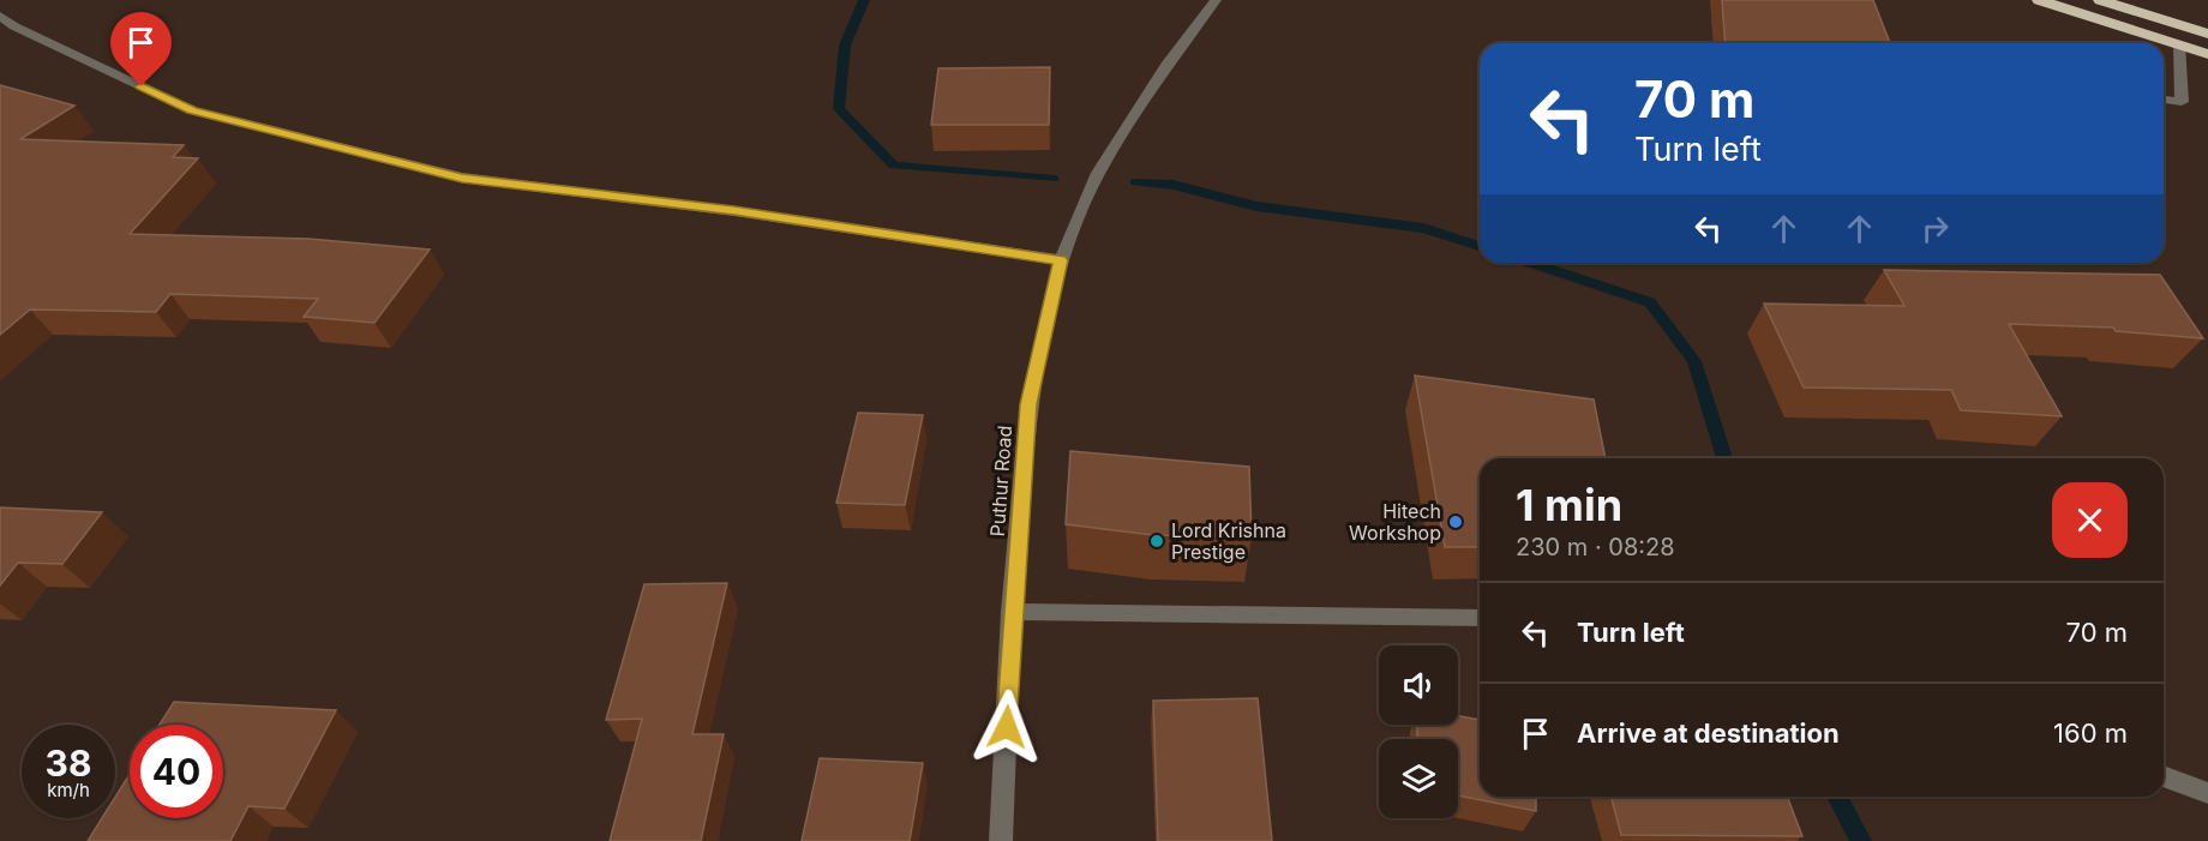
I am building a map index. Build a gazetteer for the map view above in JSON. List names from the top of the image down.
{
  "streets": {
    "street": ["Puthur Road"]
  },
  "places": ["Hitech Workshop", "Lord Krishna Prestige"],
  "page": {
    "turn": ["70 m", "Turn left"],
    "heading": ["1 min", "230 m · 08:28"],
    "list": [
      {
        "name": "Turn left",
        "value": "70 m"
      },
      {
        "name": "Arrive at destination",
        "value": "160 m"
      }
    ],
    "speed": "38 km/h",
    "limit": "40"
  }
}
